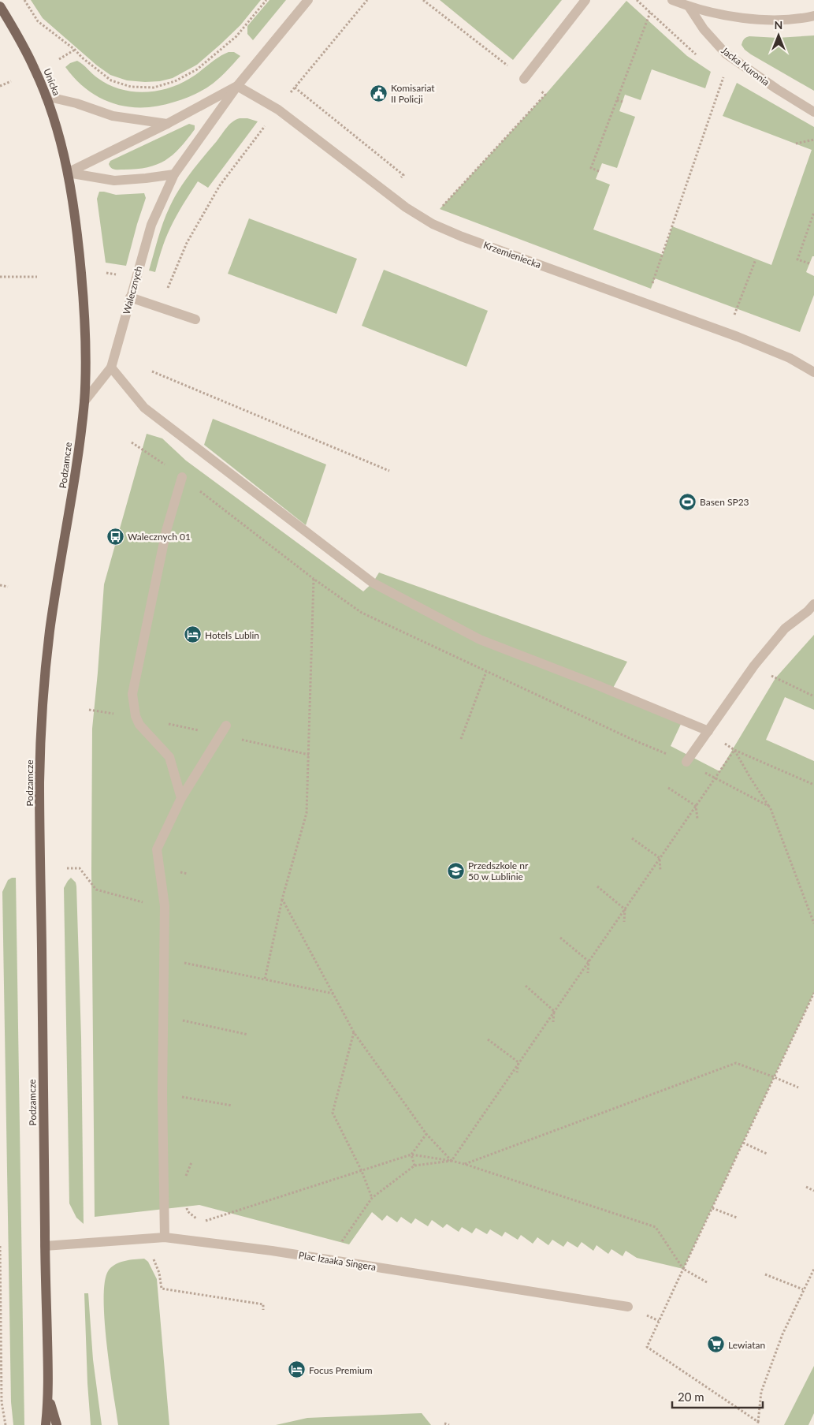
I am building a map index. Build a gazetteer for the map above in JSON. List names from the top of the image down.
{
  "streets": {
    "main road": ["Unicka", "Podzamcze"],
    "street": [
      "Jacka Kuronia",
      "Krzemieniecka",
      "Walecznych",
      "Plac Izaaka Singera"
    ]
  },
  "crossings": [
    ["Unicka", "Walecznych"],
    ["Unicka", "Podzamcze"],
    ["Krzemieniecka", "Walecznych"],
    ["Walecznych", "Podzamcze"],
    ["Podzamcze", "Plac Izaaka Singera"]
  ],
  "places": {
    "public building": ["Komisariat II Policji"],
    "sports": ["Basen SP23"],
    "bus stop": ["Walecznych 01"],
    "hotel": ["Hotels Lublin", "Focus Premium"],
    "school or university": ["Przedszkole nr 50 w Lublinie"],
    "supermarket": ["Lewiatan"]
  },
  "scale_bar": "20 m",
  "north": "top"
}
